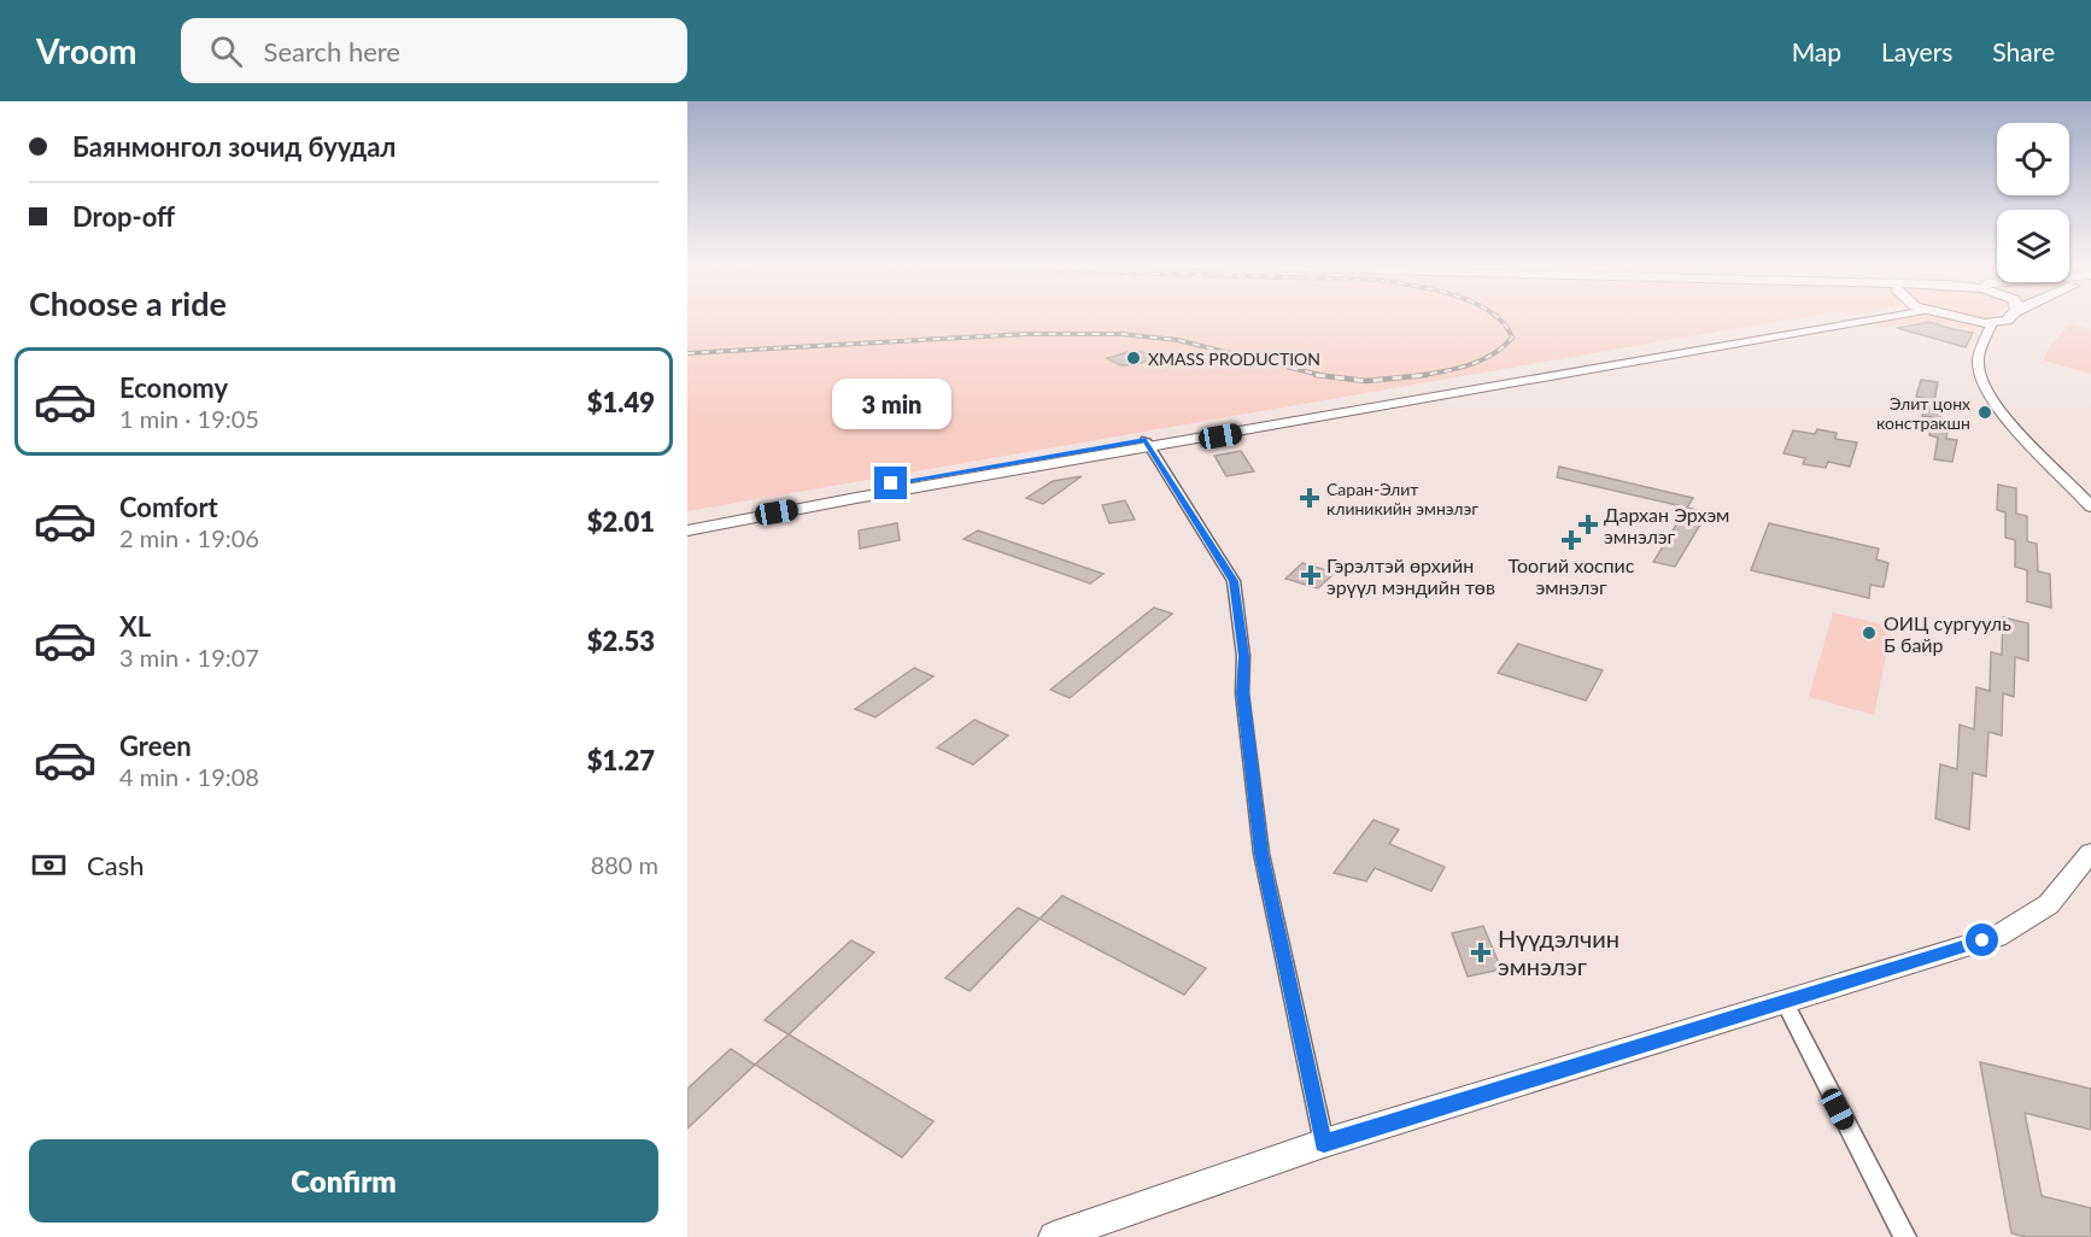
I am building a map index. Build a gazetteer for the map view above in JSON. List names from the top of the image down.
{
  "places": {
    "other": ["XMASS PRODUCTION", "Элит цонх констракшн", "ОИЦ сургууль Б байр"],
    "health": [
      "Саран-Элит клиникийн эмнэлэг",
      "Дархан Эрхэм эмнэлэг",
      "Тоогий хоспис эмнэлэг",
      "Гэрэлтэй өрхийн эрүүл мэндийн төв",
      "Нүүдэлчин эмнэлэг"
    ]
  },
  "page": {
    "header": "Vroom",
    "search": "Search here",
    "nav": ["Map", "Layers", "Share"],
    "banner": ["Баянмонгол зочид буудал", "Drop-off"],
    "heading": "Choose a ride",
    "list": [
      {
        "name": "Economy",
        "note": "1 min · 19:05",
        "value": "$1.49"
      },
      {
        "name": "Comfort",
        "note": "2 min · 19:06",
        "value": "$2.01"
      },
      {
        "name": "XL",
        "note": "3 min · 19:07",
        "value": "$2.53"
      },
      {
        "name": "Green",
        "note": "4 min · 19:08",
        "value": "$1.27"
      }
    ],
    "bubble": "3 min",
    "pay": ["Cash", "880 m"],
    "buttons": "Confirm"
  }
}
